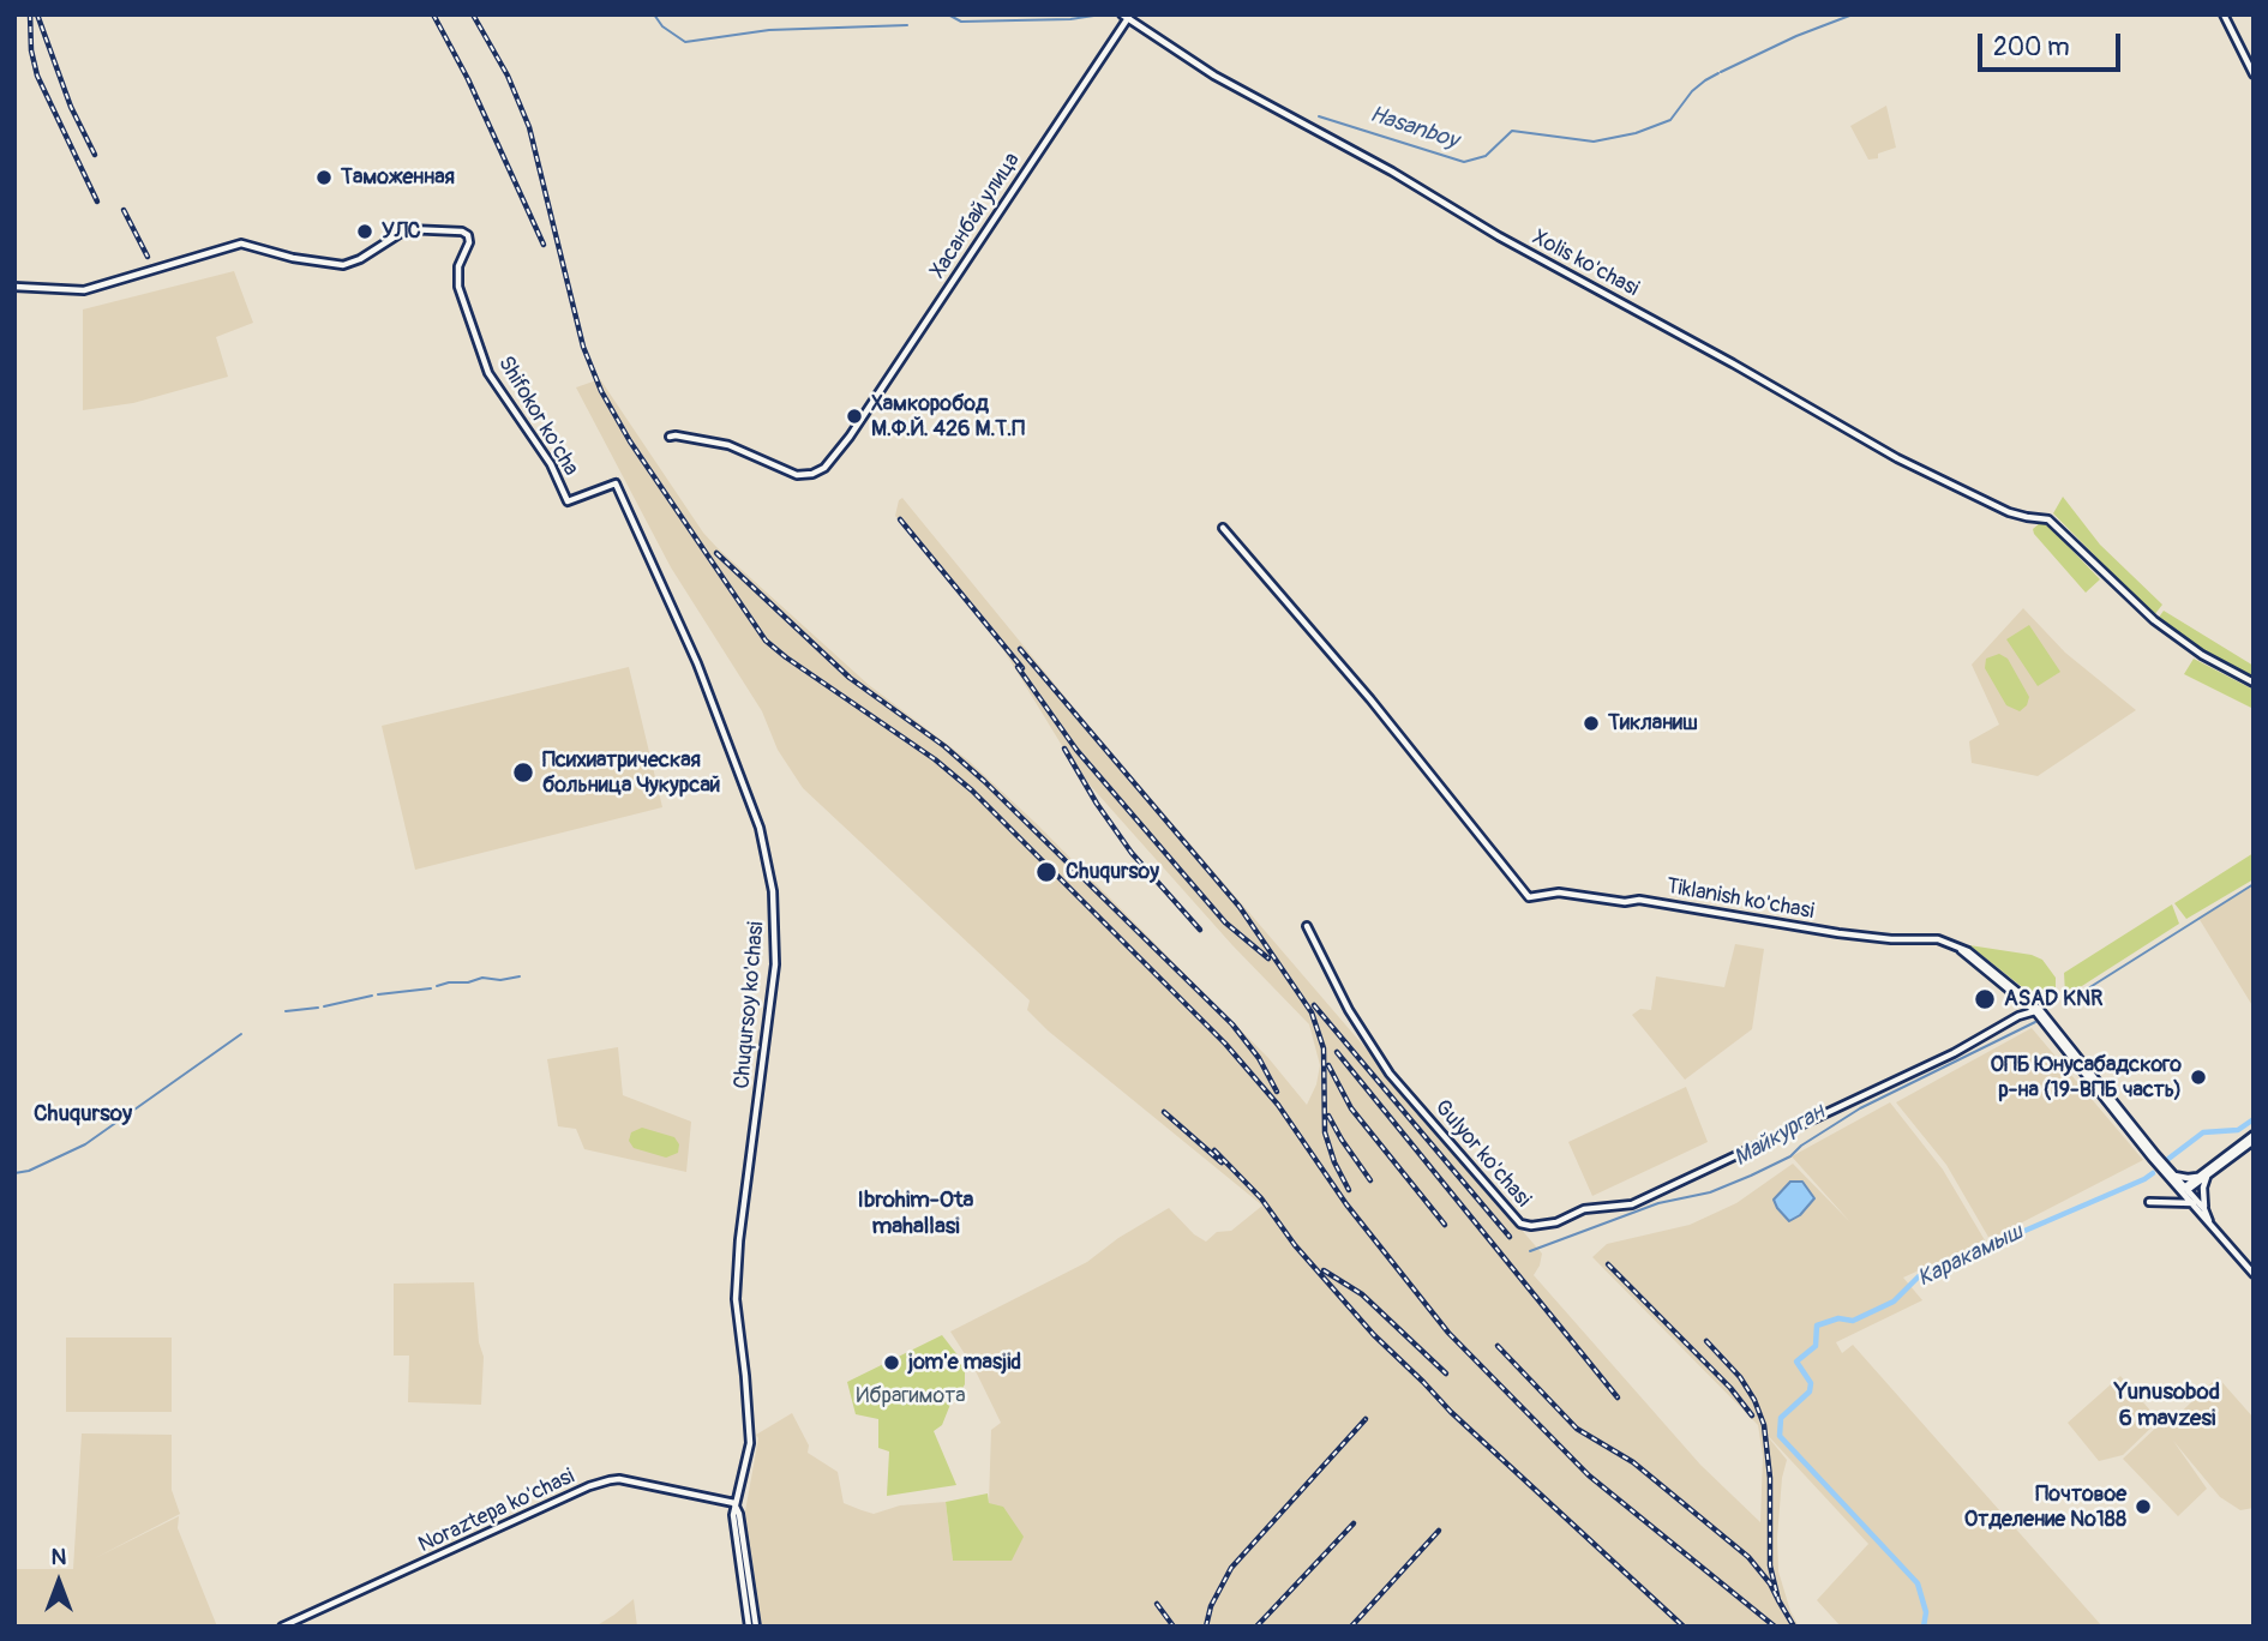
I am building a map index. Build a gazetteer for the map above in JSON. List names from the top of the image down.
{
  "streets": {
    "street": [
      "Хасанбай улица",
      "Xolis ko'chasi",
      "Shifokor ko'cha",
      "Tiklanish ko'chasi",
      "Chuqursoy ko'chasi",
      "Gulyor ko'chasi",
      "Noraztepa ko'chasi"
    ]
  },
  "crossings": [
    ["Хасанбай улица", "Xolis ko'chasi"],
    ["Shifokor ko'cha", "Chuqursoy ko'chasi"],
    ["Tiklanish ko'chasi", "Gulyor ko'chasi"],
    ["Chuqursoy ko'chasi", "Noraztepa ko'chasi"]
  ],
  "districts": ["Chuqursoy", "Ibrohim-Ota mahallasi", "Yunusobod 6 mavzesi"],
  "water": ["Hasanboy", "Майкурган", "Каракамыш"],
  "parks": ["Ибрагимота"],
  "places": [
    "Таможенная",
    "УЛС",
    "Хамкоробод М.Ф.Й. 426 М.Т.П",
    "Тикланиш",
    "Психиатрическая больница Чукурсай",
    "Chuqursoy",
    "ASAD KNR",
    "ОПБ Юнусабадского р-на (19-ВПБ часть)",
    "jom'e masjid",
    "Почтовое Отделение №188"
  ],
  "scale_bar": "200 m",
  "north": "top"
}
